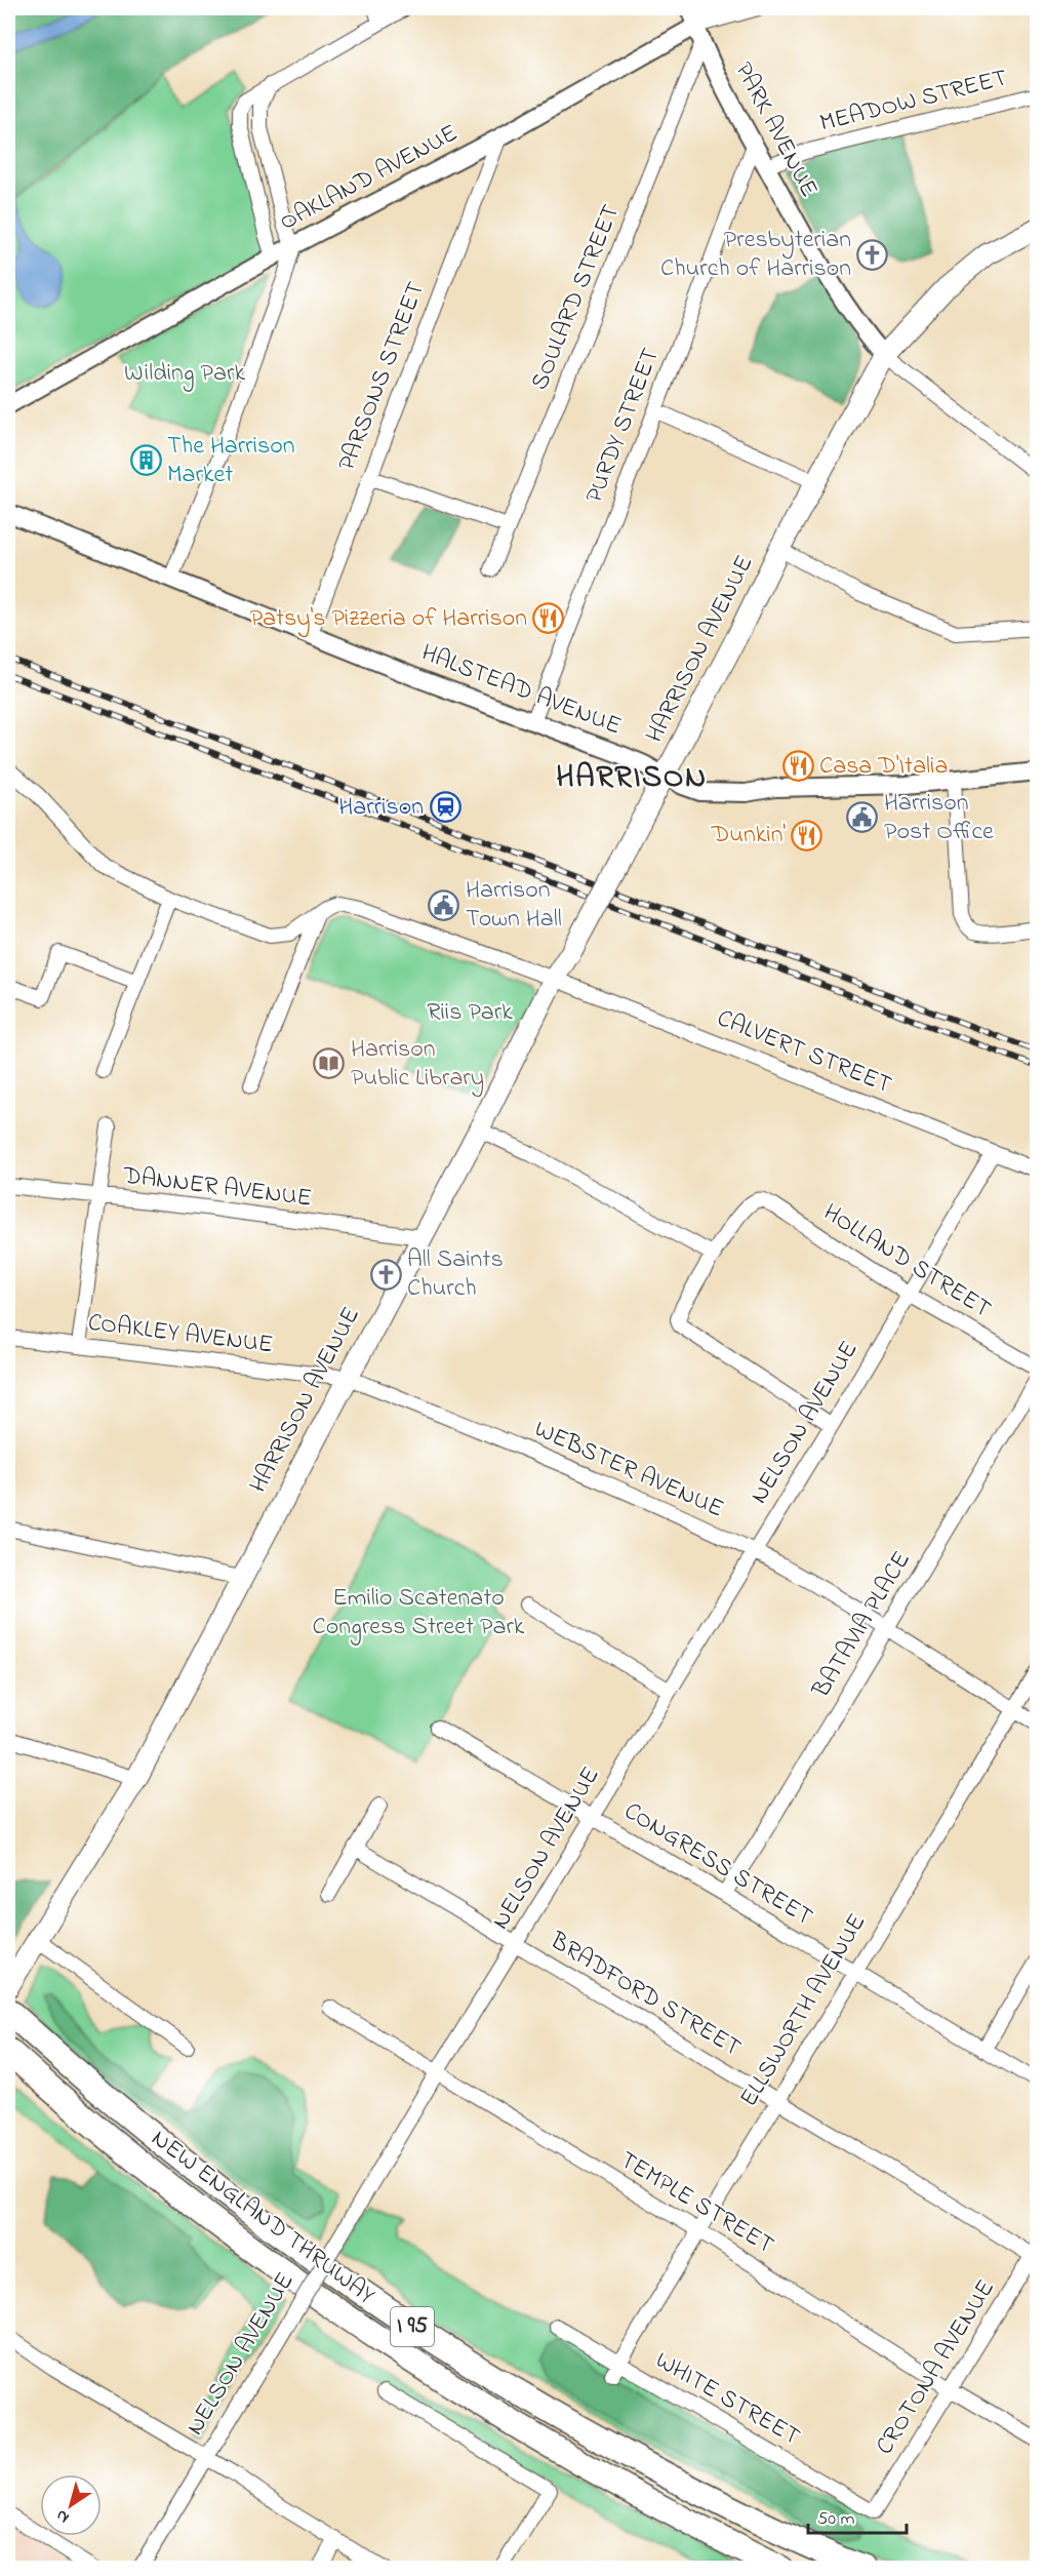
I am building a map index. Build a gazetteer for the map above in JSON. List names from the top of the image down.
{
  "streets": {
    "highway": ["NEW ENGLAND THRUWAY", "I 95"],
    "main road": ["HARRISON AVENUE"],
    "street": [
      "MEADOW STREET",
      "PARK AVENUE",
      "OAKLAND AVENUE",
      "SOULARD STREET",
      "PARSONS STREET",
      "PURDY STREET",
      "HALSTEAD AVENUE",
      "CALVERT STREET",
      "DANNER AVENUE",
      "HOLLAND STREET",
      "COAKLEY AVENUE",
      "NELSON AVENUE",
      "WEBSTER AVENUE",
      "BATAVIA PLACE",
      "CONGRESS STREET",
      "BRADFORD STREET",
      "ELLSWORTH AVENUE",
      "TEMPLE STREET",
      "CROTONA AVENUE",
      "WHITE STREET"
    ]
  },
  "crossings": [
    ["MEADOW STREET", "PARK AVENUE"],
    ["PARK AVENUE", "OAKLAND AVENUE"],
    ["PARK AVENUE", "SOULARD STREET"],
    ["PARK AVENUE", "PURDY STREET"],
    ["PARK AVENUE", "HARRISON AVENUE"],
    ["OAKLAND AVENUE", "PARSONS STREET"],
    ["PARSONS STREET", "HALSTEAD AVENUE"],
    ["PURDY STREET", "HALSTEAD AVENUE"],
    ["HARRISON AVENUE", "HALSTEAD AVENUE"],
    ["HARRISON AVENUE", "CALVERT STREET"],
    ["HARRISON AVENUE", "DANNER AVENUE"],
    ["HARRISON AVENUE", "COAKLEY AVENUE"],
    ["HARRISON AVENUE", "WEBSTER AVENUE"],
    ["CALVERT STREET", "NELSON AVENUE"],
    ["HOLLAND STREET", "NELSON AVENUE"],
    ["COAKLEY AVENUE", "WEBSTER AVENUE"],
    ["NELSON AVENUE", "WEBSTER AVENUE"],
    ["NELSON AVENUE", "CONGRESS STREET"],
    ["NELSON AVENUE", "BRADFORD STREET"],
    ["NELSON AVENUE", "TEMPLE STREET"],
    ["WEBSTER AVENUE", "BATAVIA PLACE"],
    ["WEBSTER AVENUE", "ELLSWORTH AVENUE"],
    ["BATAVIA PLACE", "CONGRESS STREET"],
    ["CONGRESS STREET", "ELLSWORTH AVENUE"],
    ["BRADFORD STREET", "ELLSWORTH AVENUE"],
    ["BRADFORD STREET", "CROTONA AVENUE"],
    ["ELLSWORTH AVENUE", "TEMPLE STREET"],
    ["ELLSWORTH AVENUE", "WHITE STREET"],
    ["TEMPLE STREET", "CROTONA AVENUE"],
    ["CROTONA AVENUE", "WHITE STREET"]
  ],
  "districts": ["HARRISON"],
  "parks": ["Wilding Park", "Riis Park", "Emilio Scatenato Congress Street Park"],
  "places": {
    "church": ["Presbyterian Church of Harrison", "All Saints Church"],
    "building": ["The Harrison Market"],
    "restaurant": ["Patsy's Pizzeria of Harrison", "Casa D'Italia", "Dunkin'"],
    "station": ["Harrison"],
    "public building": ["Harrison Post Office", "Harrison Town Hall"],
    "library": ["Harrison Public Library"]
  },
  "scale_bar": "50 m",
  "north": "bottom left"
}
